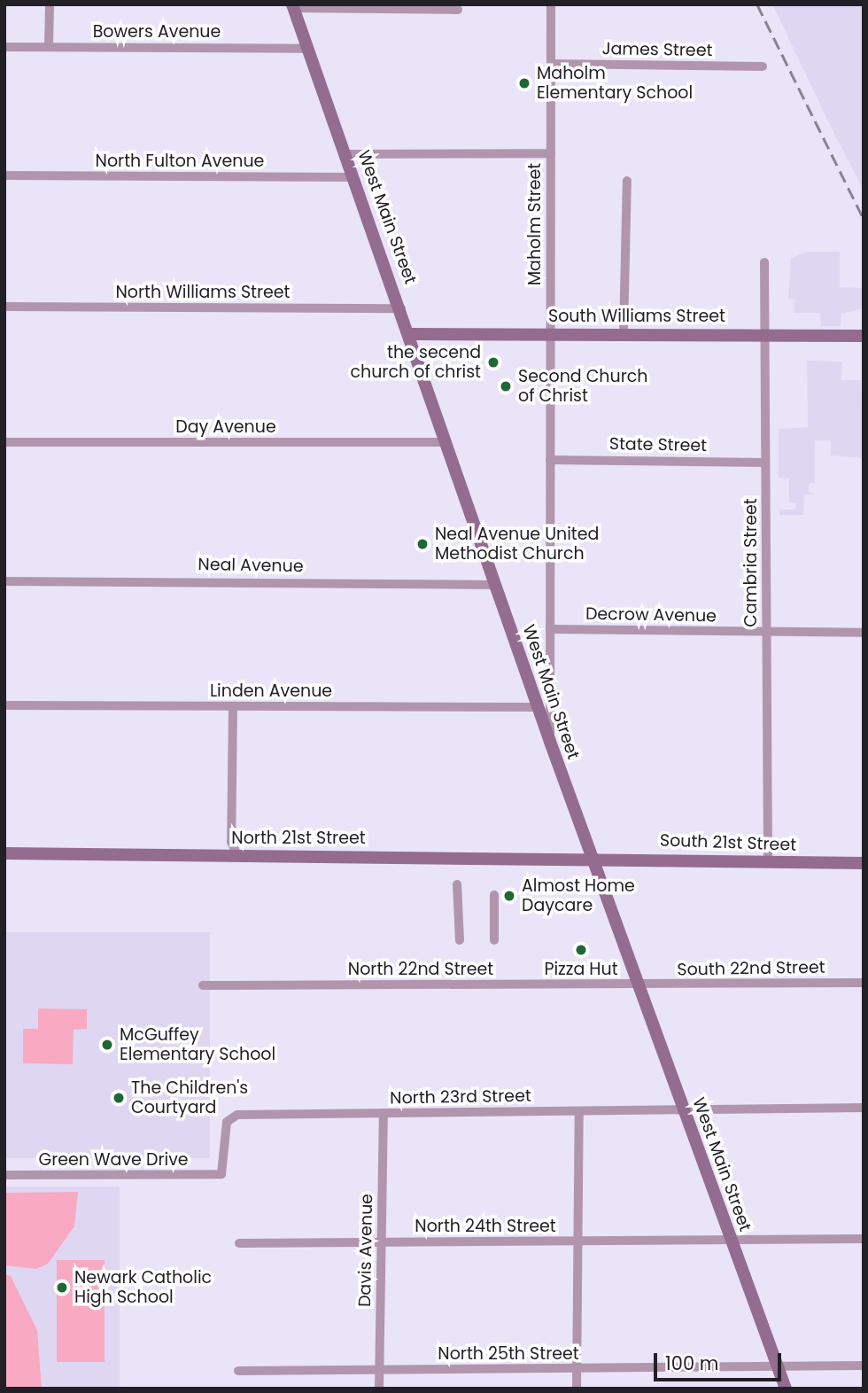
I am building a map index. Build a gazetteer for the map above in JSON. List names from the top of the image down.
{
  "streets": {
    "main road": [
      "West Main Street",
      "South Williams Street",
      "North 21st Street",
      "South 21st Street"
    ],
    "street": [
      "Bowers Avenue",
      "James Street",
      "North Fulton Avenue",
      "Maholm Street",
      "North Williams Street",
      "Day Avenue",
      "State Street",
      "Cambria Street",
      "Neal Avenue",
      "Decrow Avenue",
      "Linden Avenue",
      "South 22nd Street",
      "North 22nd Street",
      "North 23rd Street",
      "Green Wave Drive",
      "North 24th Street",
      "Davis Avenue",
      "North 25th Street"
    ]
  },
  "crossings": [
    ["Bowers Avenue", "West Main Street"],
    ["James Street", "Maholm Street"],
    ["North Fulton Avenue", "West Main Street"],
    ["West Main Street", "Maholm Street"],
    ["West Main Street", "North Williams Street"],
    ["West Main Street", "South Williams Street"],
    ["West Main Street", "Day Avenue"],
    ["West Main Street", "Neal Avenue"],
    ["West Main Street", "Linden Avenue"],
    ["West Main Street", "North 21st Street"],
    ["West Main Street", "South 21st Street"],
    ["West Main Street", "South 22nd Street"],
    ["West Main Street", "North 22nd Street"],
    ["West Main Street", "North 23rd Street"],
    ["West Main Street", "North 24th Street"],
    ["West Main Street", "North 25th Street"],
    ["Maholm Street", "South Williams Street"],
    ["Maholm Street", "State Street"],
    ["Maholm Street", "Decrow Avenue"],
    ["South Williams Street", "Cambria Street"],
    ["State Street", "Cambria Street"],
    ["Cambria Street", "Decrow Avenue"],
    ["Cambria Street", "South 21st Street"],
    ["North 21st Street", "South 21st Street"],
    ["South 22nd Street", "North 22nd Street"],
    ["North 23rd Street", "Green Wave Drive"],
    ["North 23rd Street", "Davis Avenue"],
    ["North 24th Street", "Davis Avenue"],
    ["Davis Avenue", "North 25th Street"]
  ],
  "places": [
    "Maholm Elementary School",
    "the secend church of christ",
    "Second Church of Christ",
    "Neal Avenue United Methodist Church",
    "Almost Home Daycare",
    "Pizza Hut",
    "McGuffey Elementary School",
    "The Children's Courtyard",
    "Newark Catholic High School"
  ],
  "scale_bar": "100 m"
}
